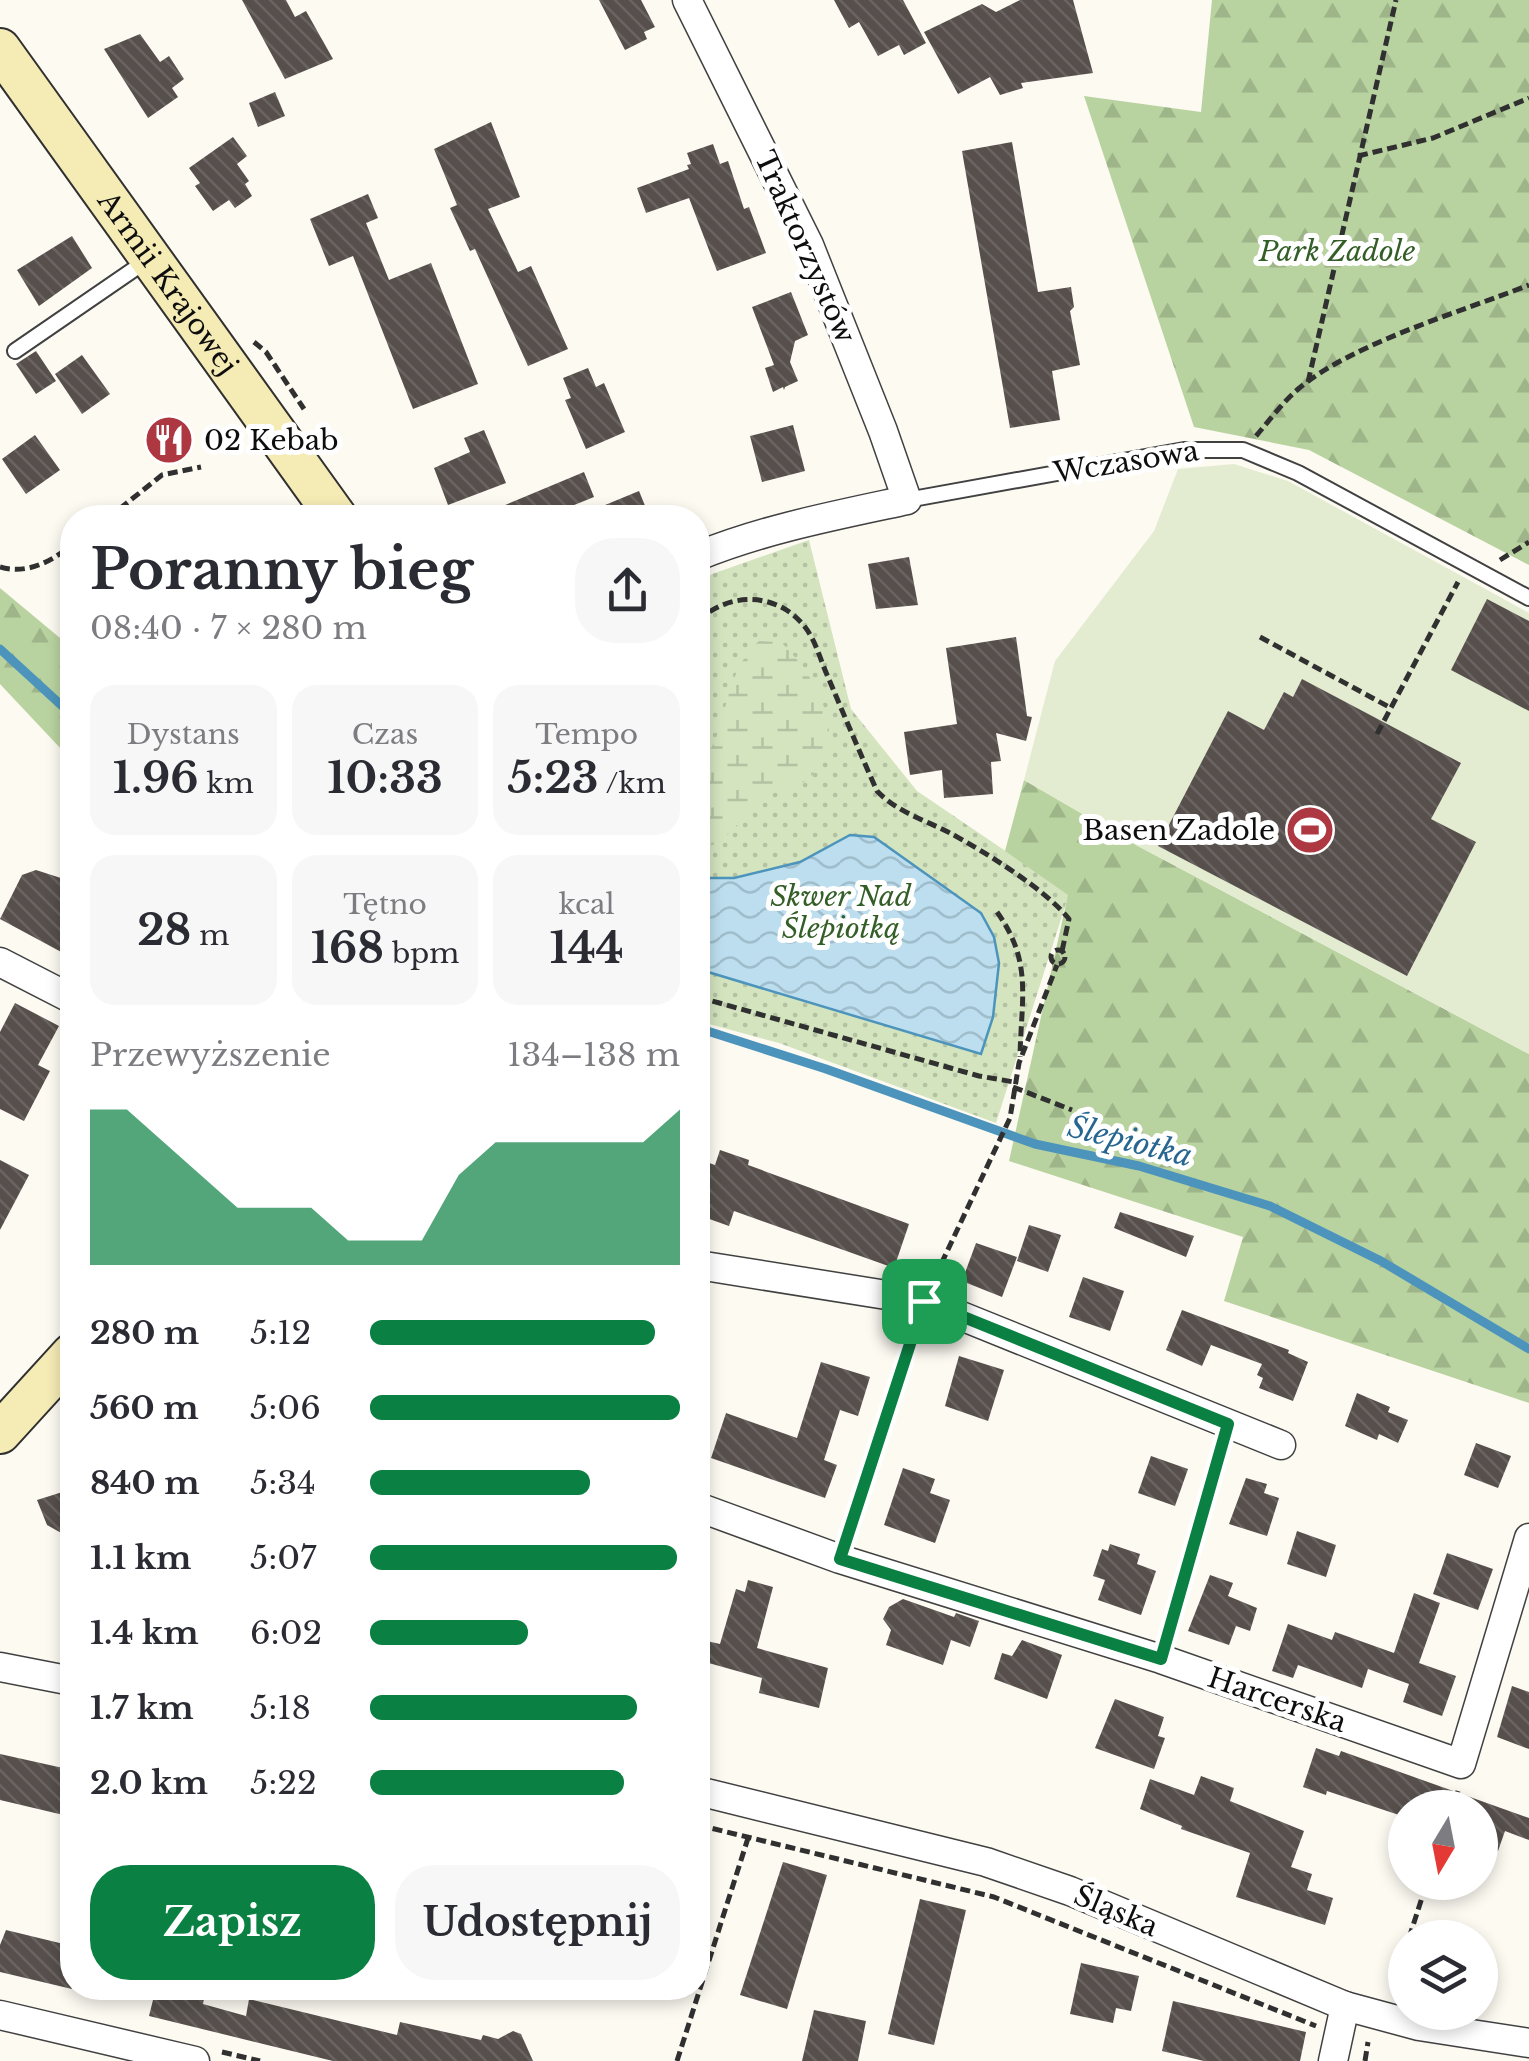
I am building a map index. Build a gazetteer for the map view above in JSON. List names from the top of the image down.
{
  "streets": {
    "street": [
      "Traktorzystów",
      "Armii Krajowej",
      "Wczasowa",
      "Harcerska",
      "Śląska"
    ]
  },
  "crossings": [
    ["Traktorzystów", "Wczasowa"]
  ],
  "water": ["Ślepiotka"],
  "parks": ["Park Zadole", "Skwer Nad Ślepiotką"],
  "places": {
    "restaurant": ["02 Kebab"],
    "sports": ["Basen Zadole"]
  },
  "north": "bottom",
  "page": {
    "heading": ["Poranny bieg", "08:40 · 7 × 280 m"],
    "stats": [
      ["Dystans", "1.96 km"],
      ["Czas", "10:33"],
      ["Tempo", "5:23 /km"],
      ["28 m"],
      ["Tętno", "168 bpm"],
      ["kcal", "144"]
    ],
    "chart": ["Przewyższenie", "134–138 m"],
    "list": [
      {
        "name": "280 m",
        "note": "5:12"
      },
      {
        "name": "560 m",
        "note": "5:06"
      },
      {
        "name": "840 m",
        "note": "5:34"
      },
      {
        "name": "1.1 km",
        "note": "5:07"
      },
      {
        "name": "1.4 km",
        "note": "6:02"
      },
      {
        "name": "1.7 km",
        "note": "5:18"
      },
      {
        "name": "2.0 km",
        "note": "5:22"
      }
    ],
    "buttons": ["Zapisz", "Udostępnij"]
  }
}
